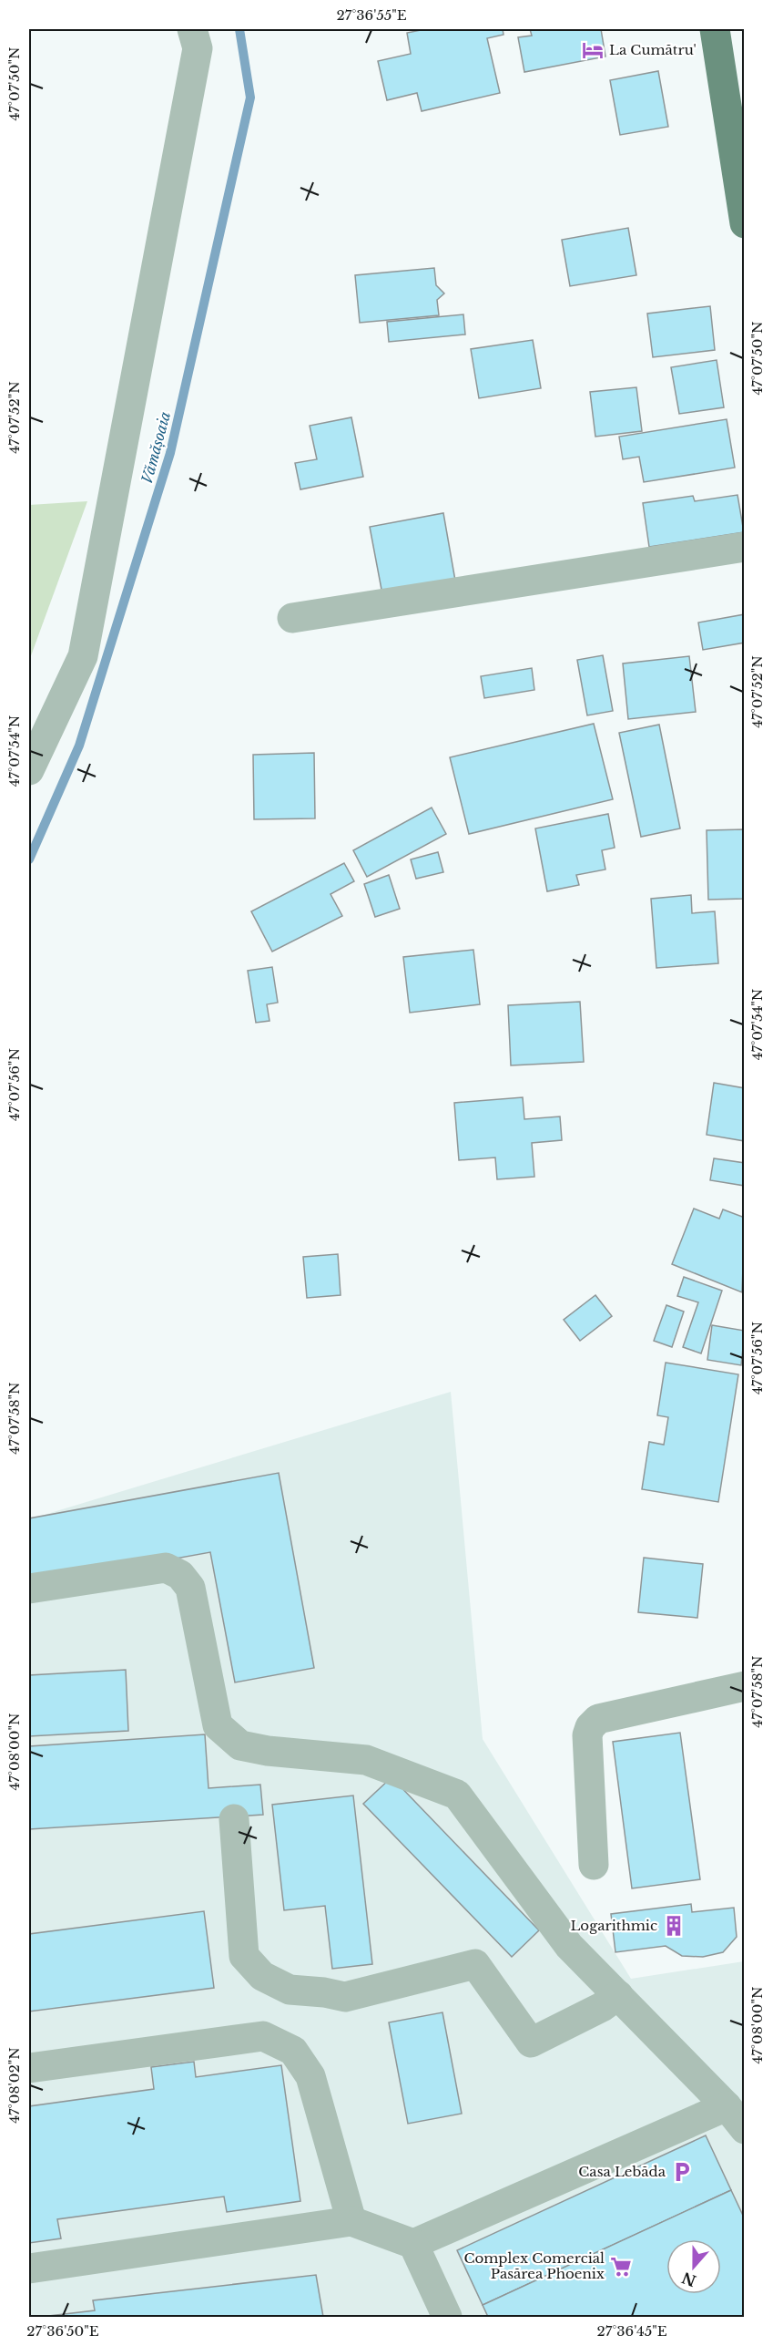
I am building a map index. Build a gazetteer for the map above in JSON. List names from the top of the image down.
{
  "water": ["Vămășoaia"],
  "places": {
    "hotel": ["La Cumătru'"],
    "building": ["Logarithmic"],
    "parking": ["Casa Lebăda"],
    "supermarket": ["Complex Comercial Pasărea Phoenix"]
  },
  "north": "bottom",
  "coordinates": [
    "27°36'55\"E",
    "47°07'50\"N",
    "47°07'52\"N",
    "47°07'54\"N",
    "47°07'56\"N",
    "47°07'58\"N",
    "47°08'00\"N",
    "47°08'02\"N",
    "27°36'50\"E",
    "27°36'45\"E"
  ]
}
